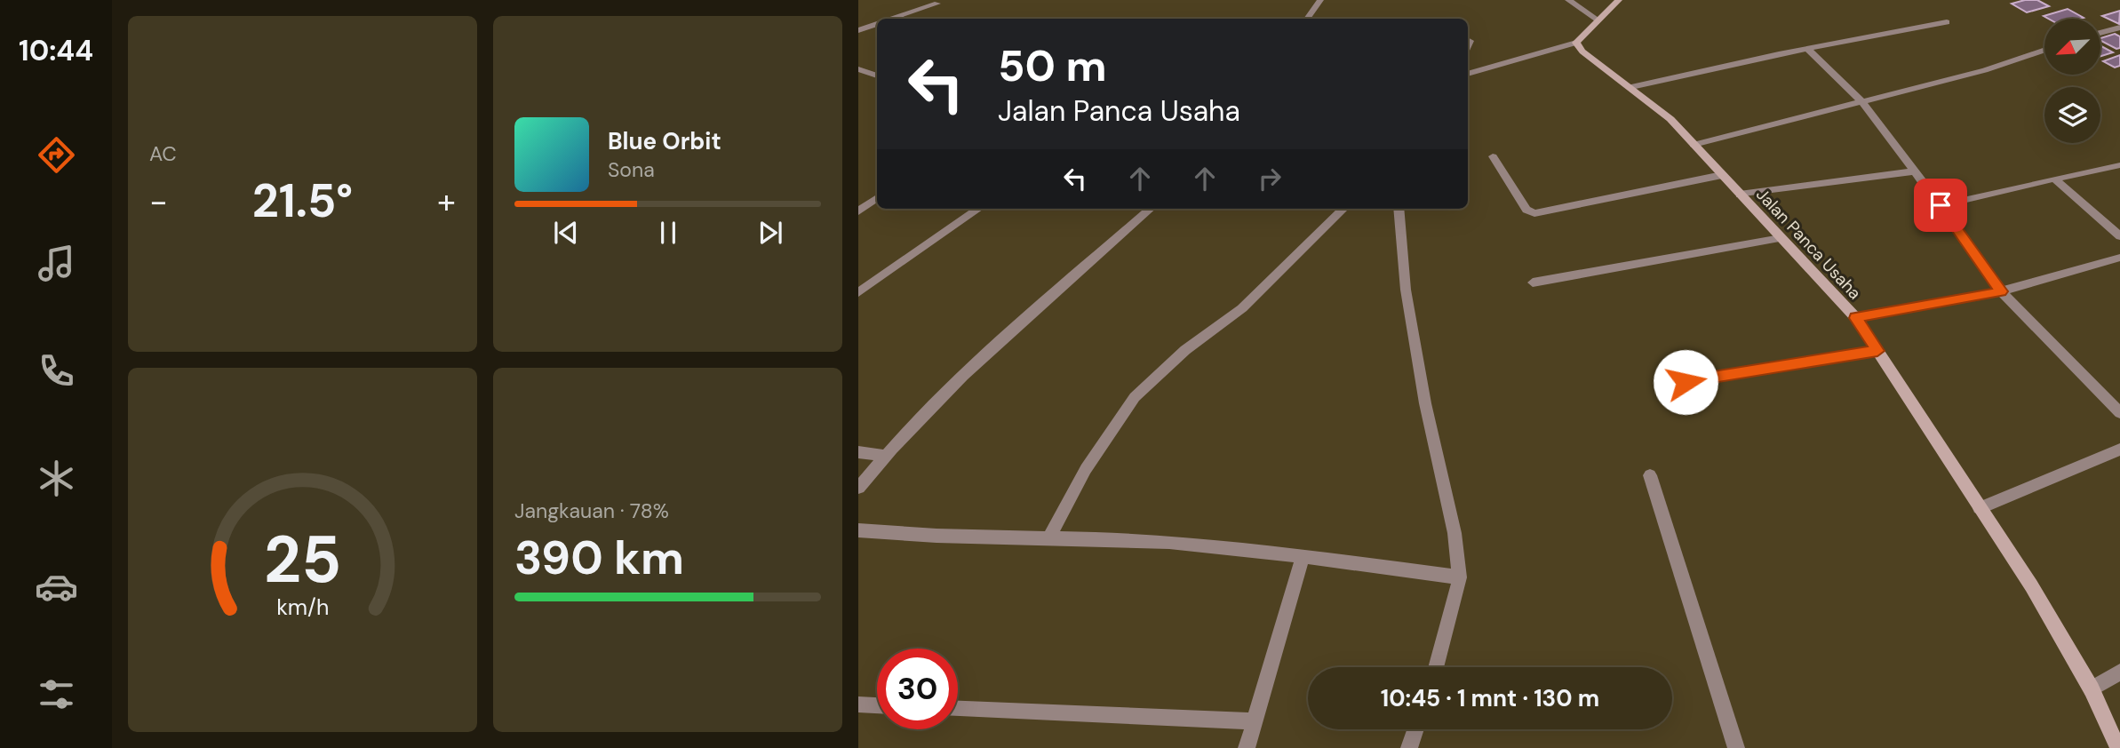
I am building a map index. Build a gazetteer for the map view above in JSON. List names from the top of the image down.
{
  "streets": {
    "street": ["Jalan Panca Usaha"]
  },
  "north": "bottom left",
  "page": {
    "tabs": "10:44",
    "tile": [
      "AC",
      ["Jangkauan · 78%", "390 km"]
    ],
    "turn": ["50 m", "Jalan Panca Usaha"],
    "song": ["Blue Orbit", "Sona"],
    "heat": ["−", "21.5°", "+"],
    "limit": "30",
    "trip": "10:45 · 1 mnt · 130 m",
    "gauge": ["25", "km/h"]
  }
}
